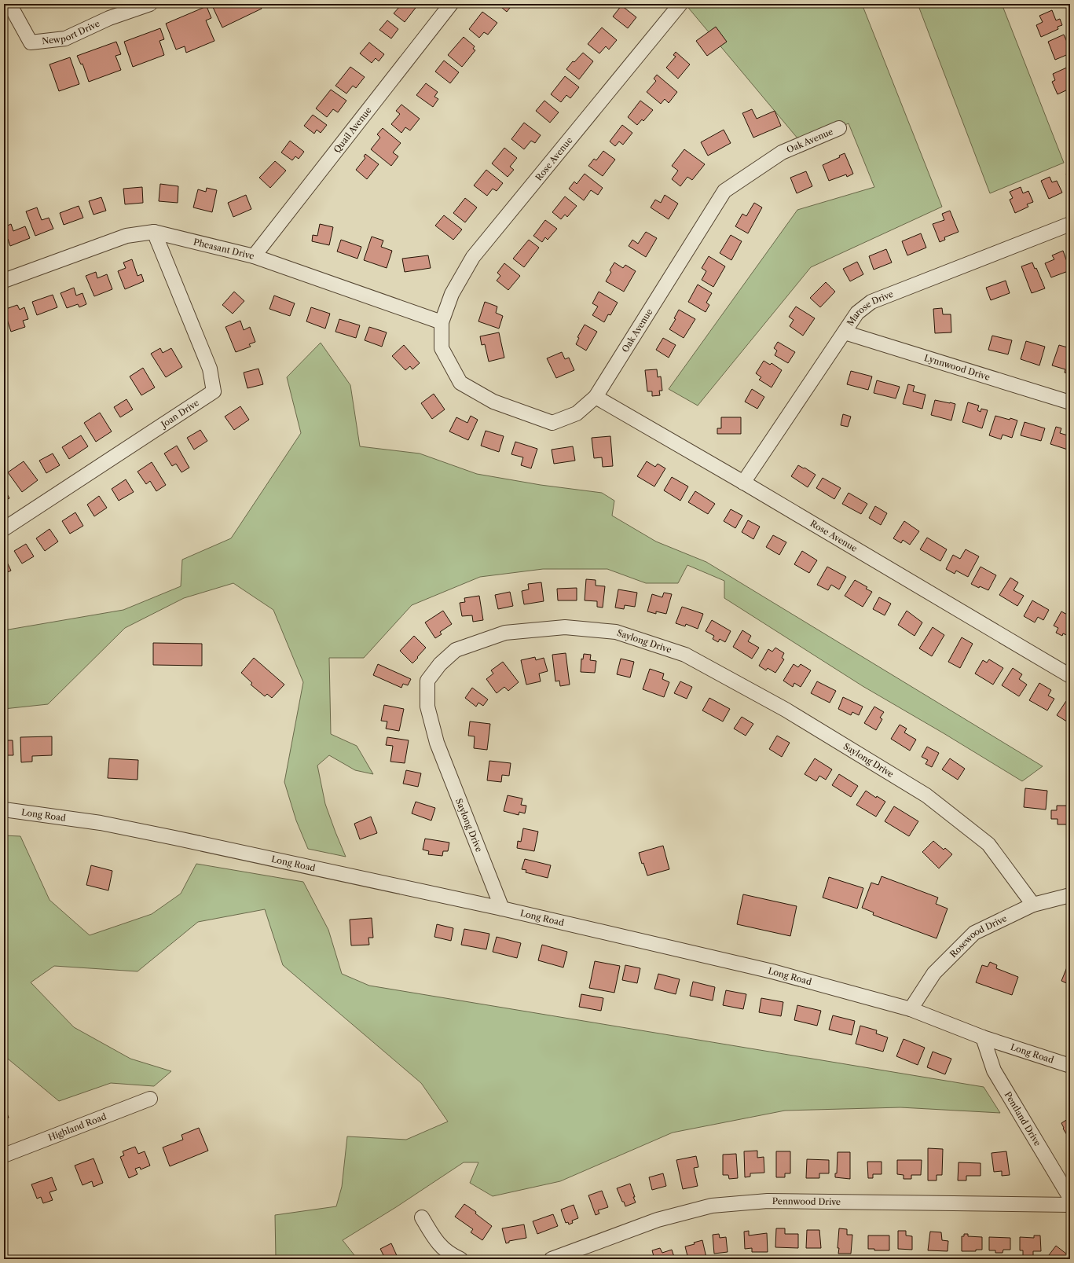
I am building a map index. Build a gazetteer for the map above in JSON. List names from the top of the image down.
{
  "streets": {
    "street": [
      "Newport Drive",
      "Quail Avenue",
      "Oak Avenue",
      "Rose Avenue",
      "Pheasant Drive",
      "Marose Drive",
      "Lynnwood Drive",
      "Joan Drive",
      "Saylong Drive",
      "Long Road",
      "Rosewood Drive",
      "Pentland Drive",
      "Highland Road",
      "Pennwood Drive"
    ]
  },
  "crossings": [
    ["Quail Avenue", "Pheasant Drive"],
    ["Oak Avenue", "Rose Avenue"],
    ["Oak Avenue", "Pheasant Drive"],
    ["Rose Avenue", "Pheasant Drive"],
    ["Rose Avenue", "Marose Drive"],
    ["Pheasant Drive", "Joan Drive"],
    ["Marose Drive", "Lynnwood Drive"],
    ["Saylong Drive", "Long Road"],
    ["Saylong Drive", "Rosewood Drive"],
    ["Long Road", "Rosewood Drive"],
    ["Long Road", "Pentland Drive"]
  ]
}
